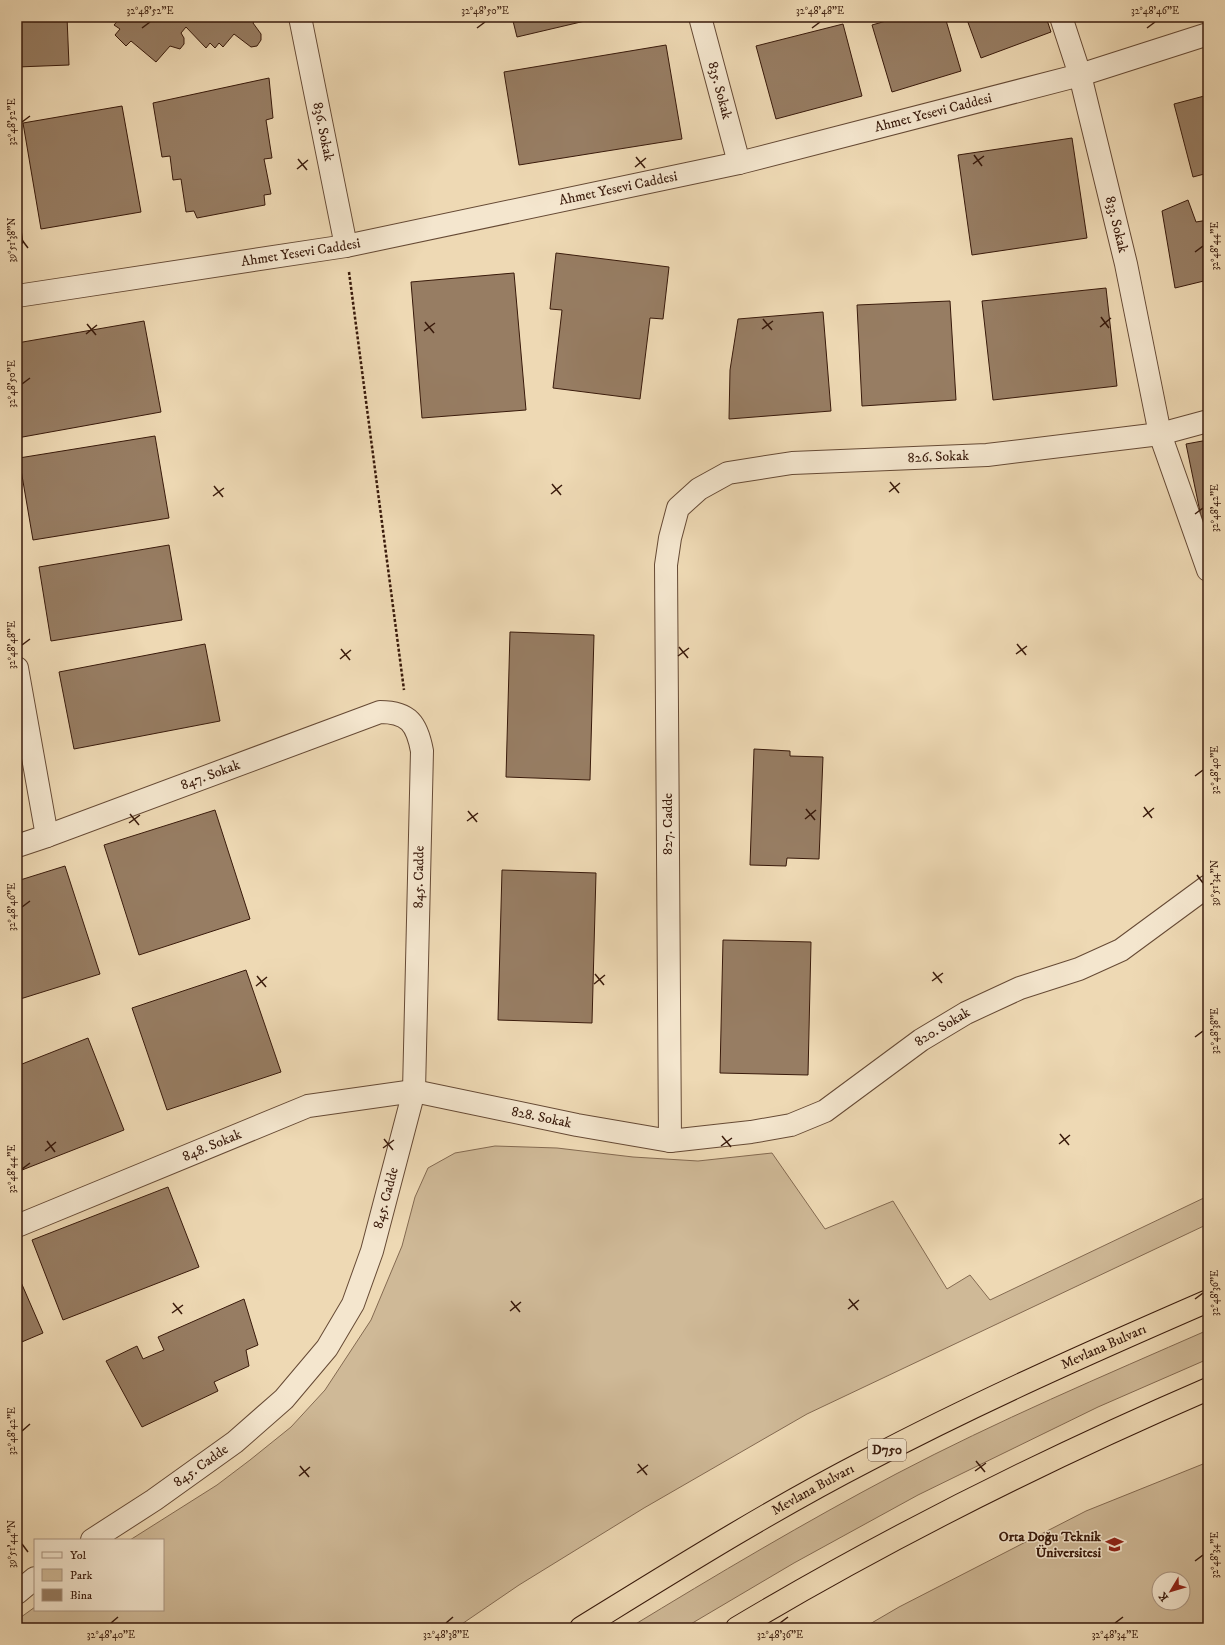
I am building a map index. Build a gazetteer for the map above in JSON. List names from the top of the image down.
{
  "streets": {
    "highway": ["Mevlana Bulvarı", "D750"],
    "street": [
      "835. Sokak",
      "Ahmet Yesevi Caddesi",
      "836. Sokak",
      "833. Sokak",
      "826. Sokak",
      "847. Sokak",
      "827. Cadde",
      "845. Cadde",
      "820. Sokak",
      "828. Sokak",
      "848. Sokak"
    ]
  },
  "crossings": [
    ["835. Sokak", "Ahmet Yesevi Caddesi"],
    ["Ahmet Yesevi Caddesi", "836. Sokak"],
    ["Ahmet Yesevi Caddesi", "833. Sokak"],
    ["833. Sokak", "826. Sokak"],
    ["826. Sokak", "827. Cadde"],
    ["847. Sokak", "845. Cadde"],
    ["827. Cadde", "820. Sokak"],
    ["827. Cadde", "828. Sokak"],
    ["845. Cadde", "828. Sokak"],
    ["845. Cadde", "848. Sokak"],
    ["820. Sokak", "828. Sokak"],
    ["828. Sokak", "848. Sokak"]
  ],
  "places": {
    "school or university": ["Orta Doğu Teknik Üniversitesi"]
  },
  "legend": ["Yol", "Park", "Bina"],
  "north": "bottom left",
  "coordinates": [
    "32°48'52\"E",
    "32°48'50\"E",
    "32°48'48\"E",
    "32°48'46\"E",
    "39°51'38\"N",
    "32°48'44\"E",
    "32°48'42\"E",
    "32°48'40\"E",
    "39°51'34\"N",
    "32°48'38\"E",
    "32°48'36\"E",
    "39°51'44\"N",
    "32°48'34\"E"
  ]
}
